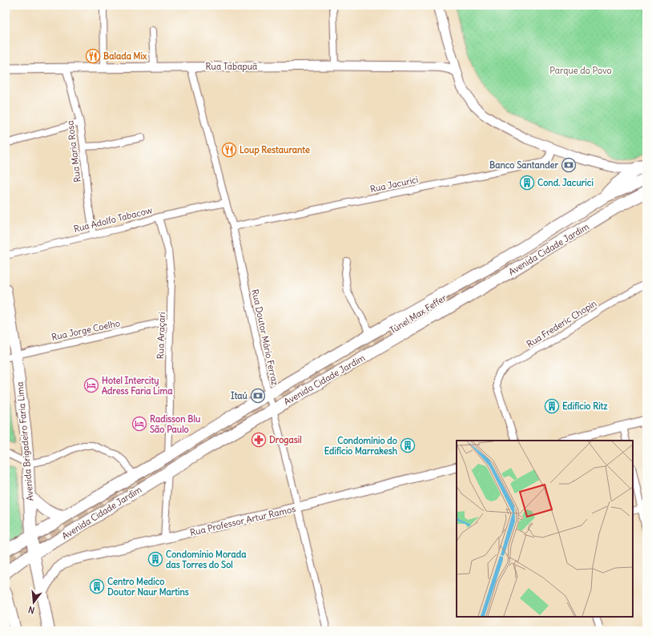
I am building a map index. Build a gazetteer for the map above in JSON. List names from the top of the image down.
{
  "streets": {
    "highway": ["Avenida Cidade Jardim", "Túnel Max Feffer", "Avenida Brigadeiro Faria Lima"],
    "street": [
      "Rua Tabapuã",
      "Rua Maria Rosa",
      "Rua Jacurici",
      "Rua Adolfo Tabacow",
      "Rua Frederic Chopin",
      "Rua Jorge Coelho",
      "Rua Araçari",
      "Rua Doutor Mário Ferraz",
      "Rua Professor Artur Ramos"
    ]
  },
  "crossings": [
    ["Rua Tabapuã", "Rua Maria Rosa"],
    ["Rua Tabapuã", "Rua Doutor Mário Ferraz"],
    ["Rua Maria Rosa", "Rua Adolfo Tabacow"],
    ["Rua Jacurici", "Rua Doutor Mário Ferraz"],
    ["Rua Adolfo Tabacow", "Rua Araçari"],
    ["Rua Adolfo Tabacow", "Rua Doutor Mário Ferraz"],
    ["Avenida Cidade Jardim", "Túnel Max Feffer"],
    ["Avenida Cidade Jardim", "Rua Araçari"],
    ["Avenida Cidade Jardim", "Rua Doutor Mário Ferraz"],
    ["Avenida Cidade Jardim", "Avenida Brigadeiro Faria Lima"],
    ["Rua Jorge Coelho", "Rua Araçari"],
    ["Rua Jorge Coelho", "Avenida Brigadeiro Faria Lima"],
    ["Rua Doutor Mário Ferraz", "Rua Professor Artur Ramos"],
    ["Avenida Brigadeiro Faria Lima", "Rua Professor Artur Ramos"]
  ],
  "parks": ["Parque do Povo"],
  "places": {
    "restaurant": ["Balada Mix", "Loup Restaurante"],
    "bank": ["Banco Santander", "Itaú"],
    "building": [
      "Cond. Jacurici",
      "Edifício Ritz",
      "Condomínio do Edifício Marrakesh",
      "Condomínio Morada das Torres do Sol",
      "Centro Medico Doutor Naur Martins"
    ],
    "hotel": ["Hotel Intercity Adress Faria Lima", "Radisson Blu São Paulo"],
    "pharmacy": ["Drogasil"]
  },
  "north": "bottom"
}
